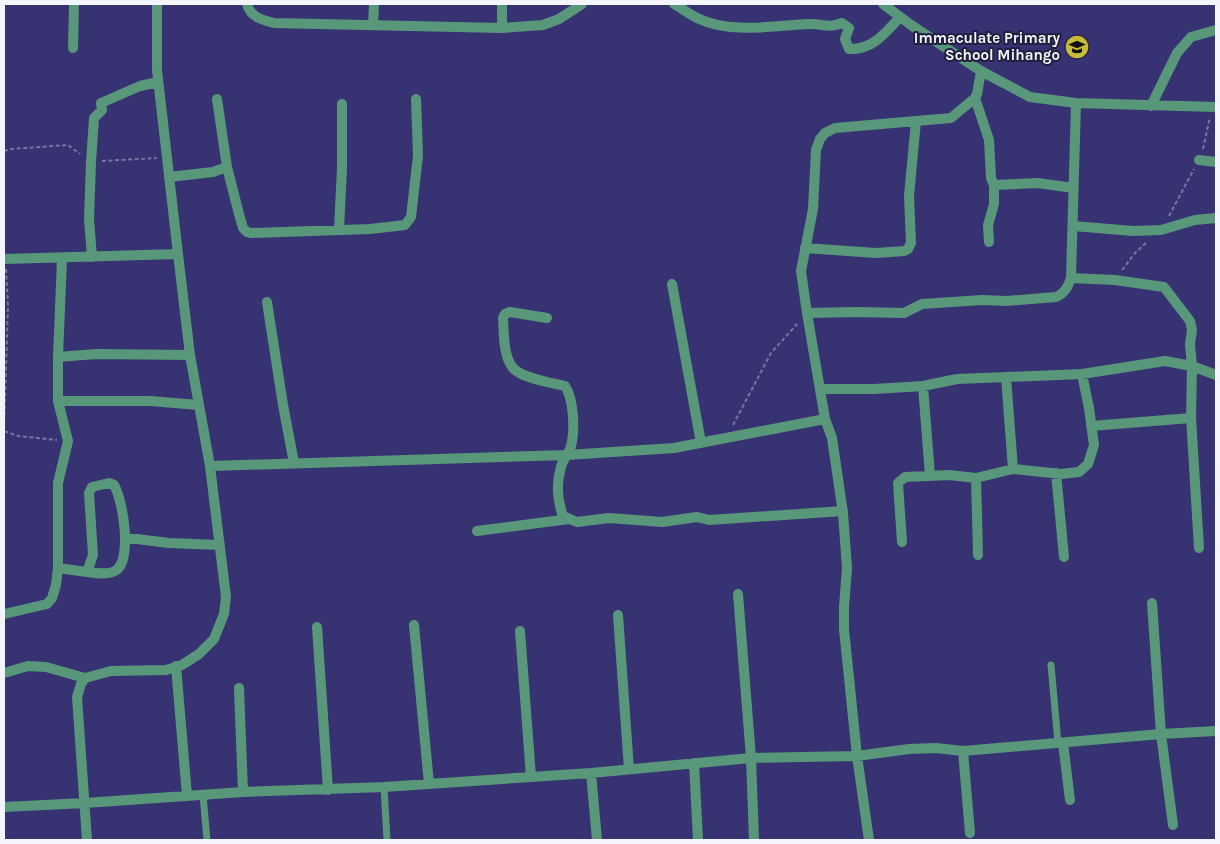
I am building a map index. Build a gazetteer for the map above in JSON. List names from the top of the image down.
{
  "places": {
    "school or university": ["Immaculate Primary School Mihango"]
  }
}
